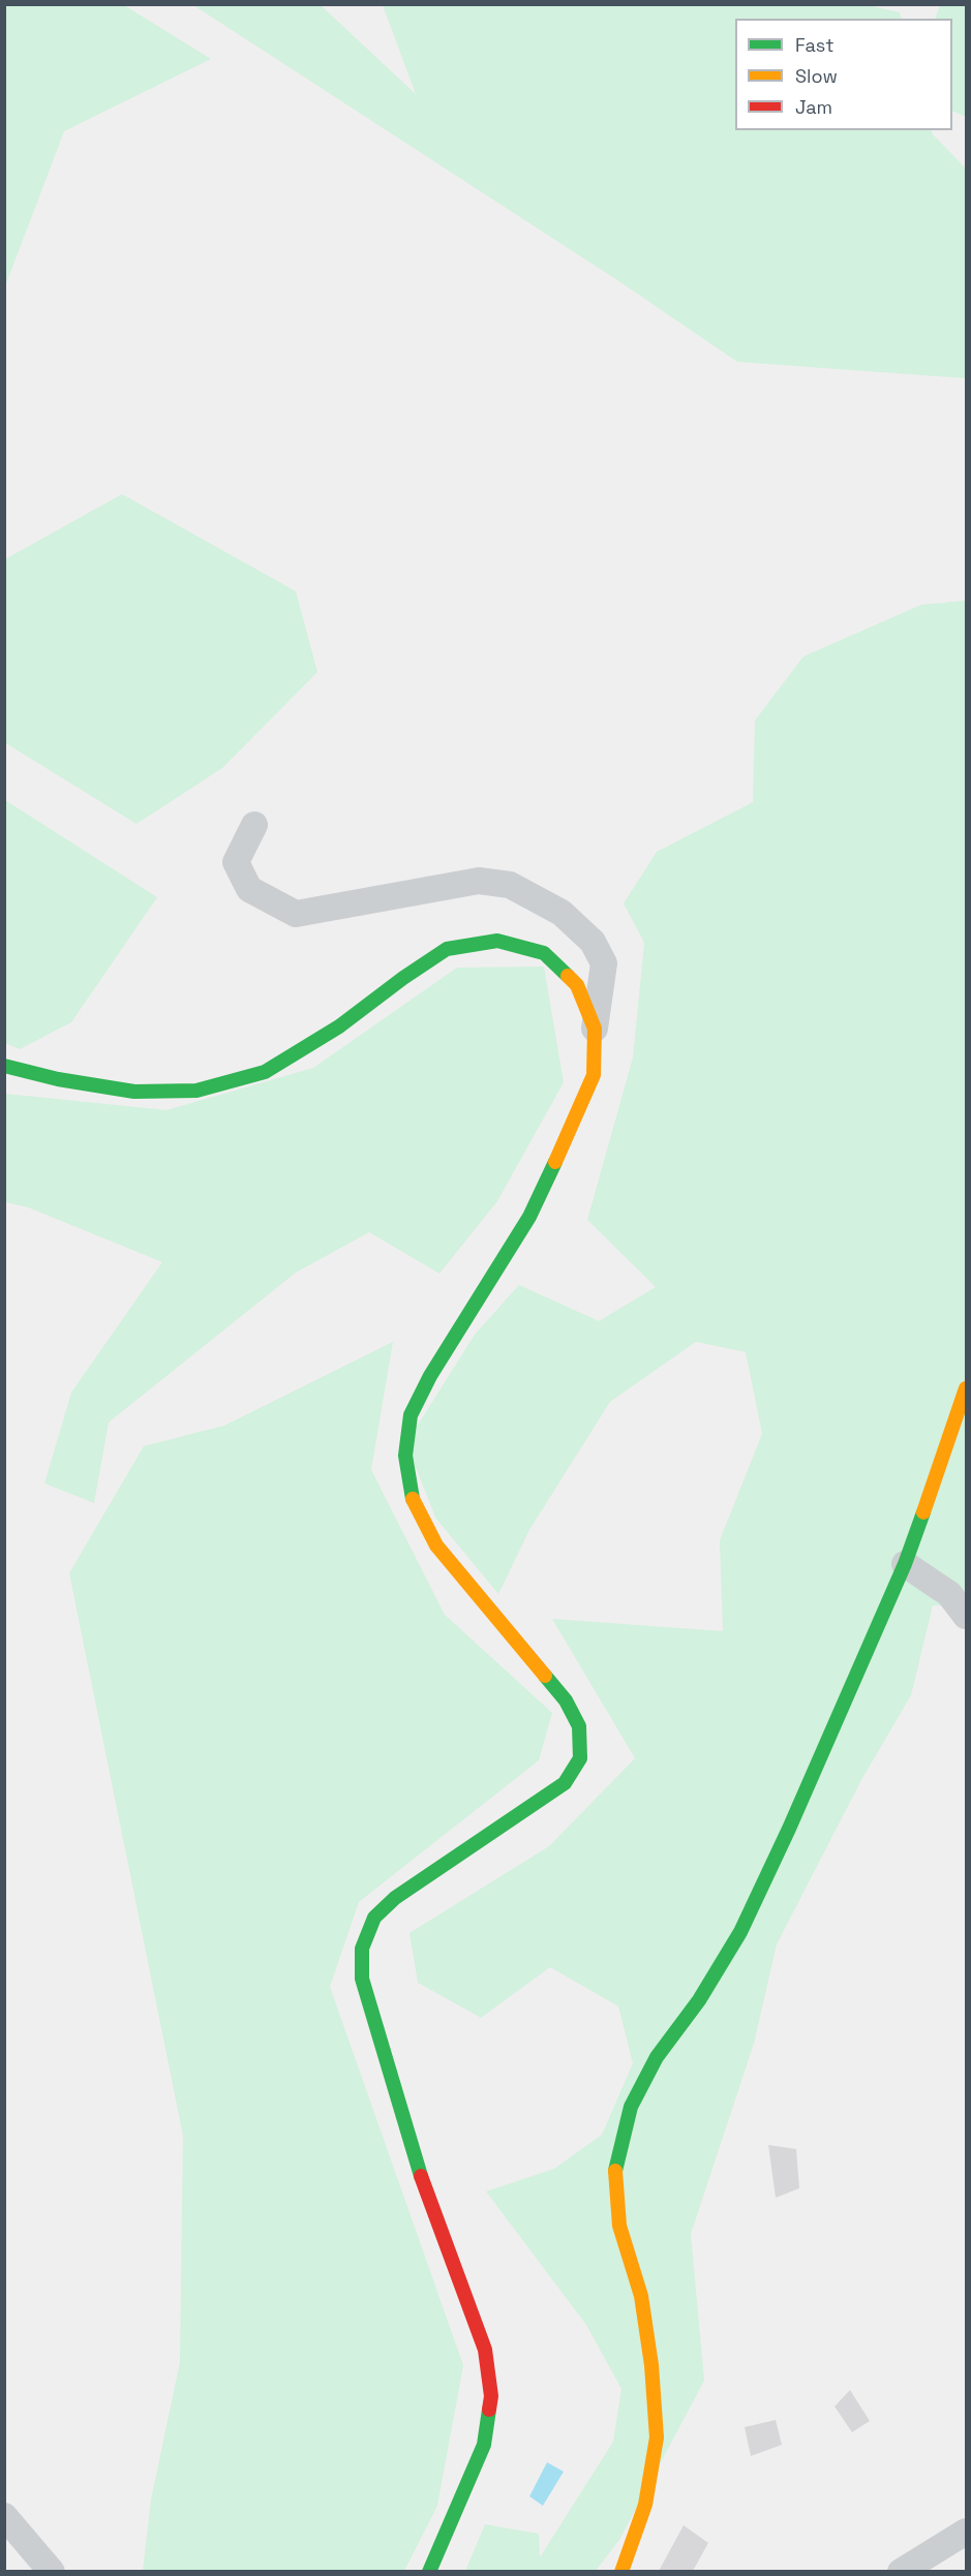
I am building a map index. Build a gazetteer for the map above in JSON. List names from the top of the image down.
{
  "legend": ["Fast", "Slow", "Jam"]
}
